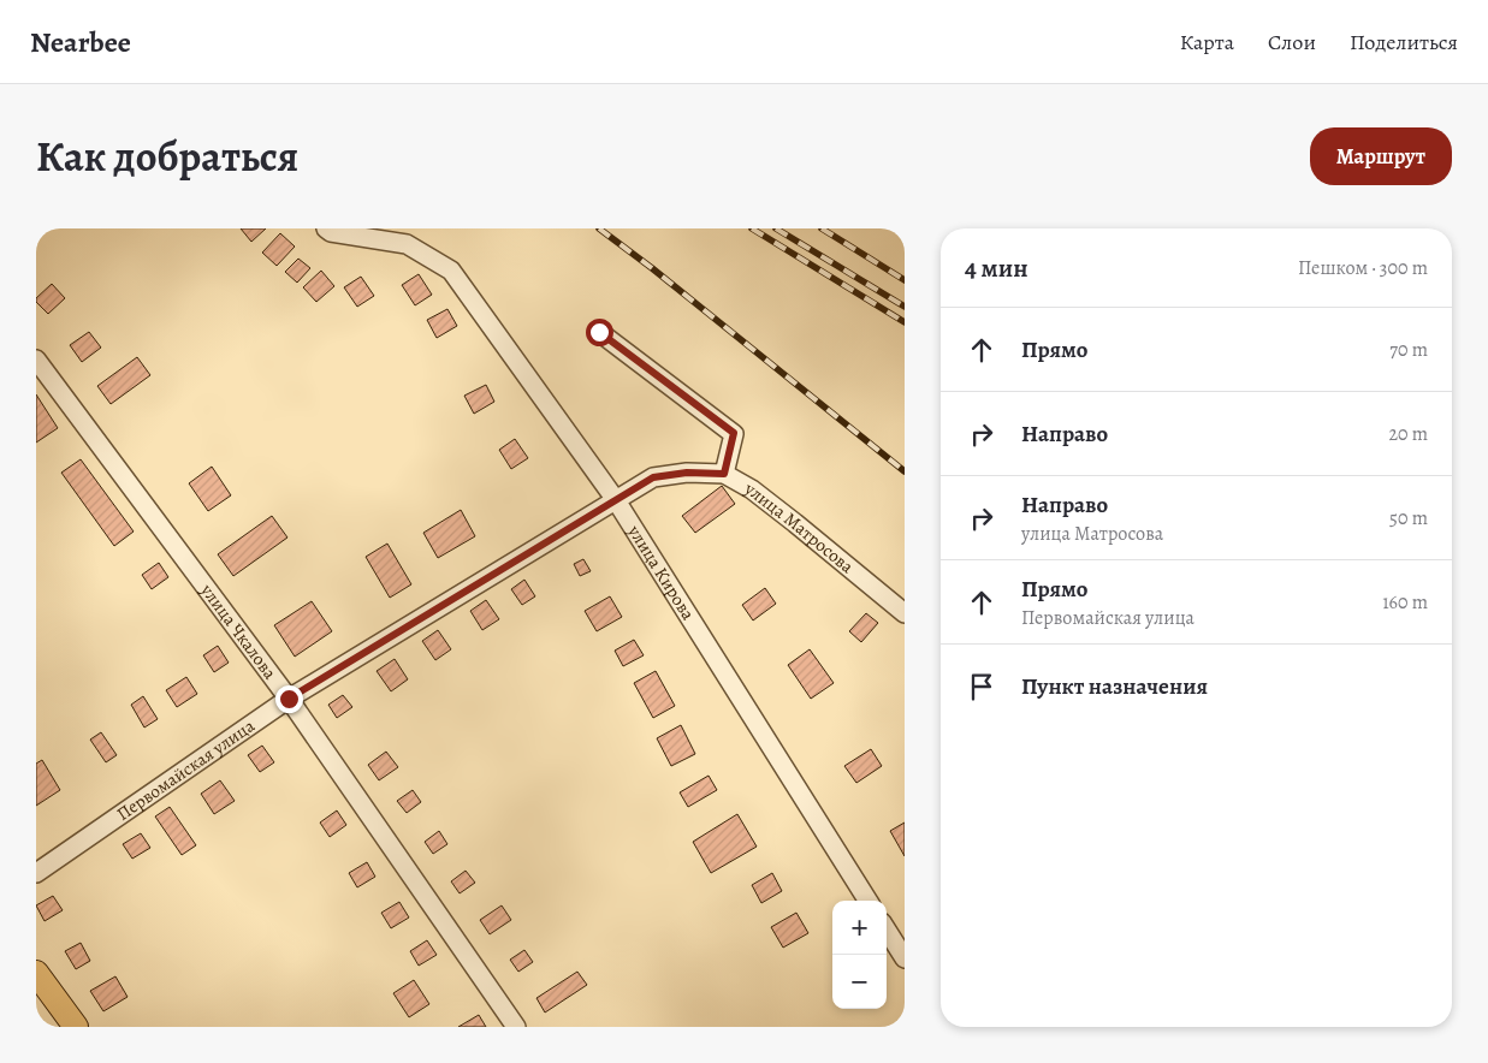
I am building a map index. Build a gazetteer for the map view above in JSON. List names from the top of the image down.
{
  "streets": {
    "street": [
      "улица Матросова",
      "улица Кирова",
      "улица Чкалова",
      "Первомайская улица"
    ]
  },
  "crossings": [
    ["улица Матросова", "улица Кирова"],
    ["улица Матросова", "Первомайская улица"],
    ["улица Кирова", "Первомайская улица"],
    ["улица Чкалова", "Первомайская улица"]
  ],
  "page": {
    "header": "Nearbee",
    "nav": ["Карта", "Слои", "Поделиться"],
    "title": "Как добраться",
    "buttons": "Маршрут",
    "heading": ["4 мин", "Пешком · 300 m"],
    "list": [
      ["Прямо", "70 m"],
      ["Направо", "20 m"],
      ["Направо", "улица Матросова", "50 m"],
      ["Прямо", "Первомайская улица", "160 m"],
      "Пункт назначения"
    ],
    "map_buttons": ["+", "−"]
  }
}
